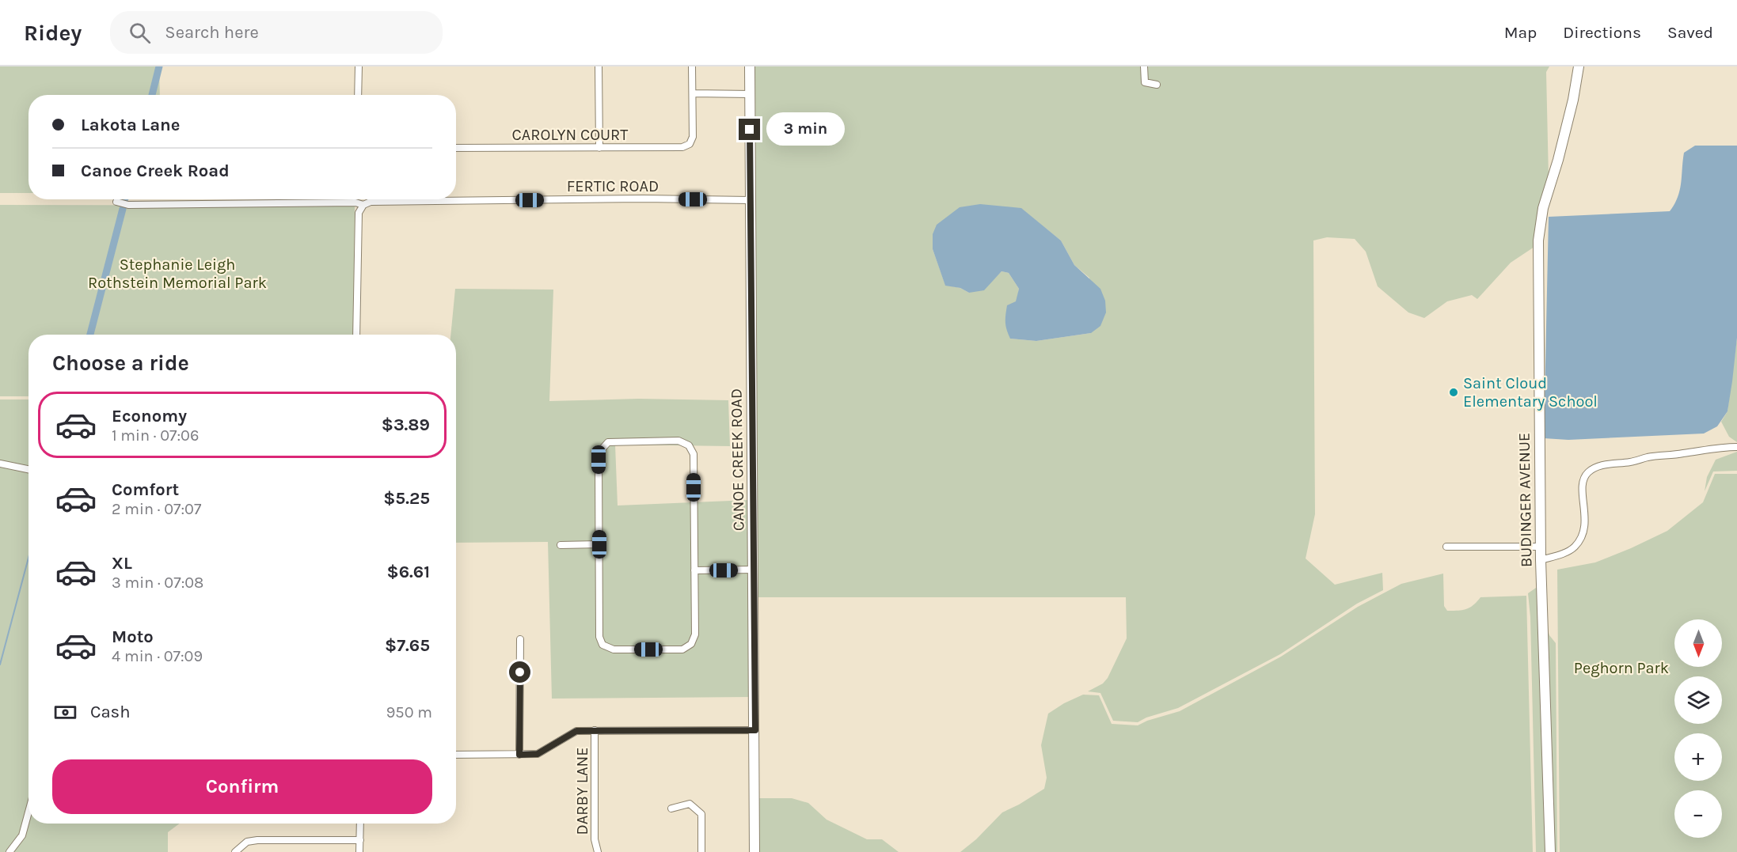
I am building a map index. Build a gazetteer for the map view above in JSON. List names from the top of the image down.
{
  "streets": {
    "street": [
      "CAROLYN COURT",
      "FERTIC ROAD",
      "CANOE CREEK ROAD",
      "BUDINGER AVENUE",
      "DARBY LANE"
    ]
  },
  "crossings": [
    ["FERTIC ROAD", "CANOE CREEK ROAD"]
  ],
  "parks": ["Stephanie Leigh Rothstein Memorial Park", "Peghorn Park"],
  "places": ["Saint Cloud Elementary School"],
  "north": "bottom",
  "page": {
    "header": "Ridey",
    "search": "Search here",
    "nav": ["Map", "Directions", "Saved"],
    "banner": ["Lakota Lane", "Canoe Creek Road"],
    "bubble": "3 min",
    "heading": "Choose a ride",
    "list": [
      {
        "name": "Economy",
        "note": "1 min · 07:06",
        "value": "$3.89"
      },
      {
        "name": "Comfort",
        "note": "2 min · 07:07",
        "value": "$5.25"
      },
      {
        "name": "XL",
        "note": "3 min · 07:08",
        "value": "$6.61"
      },
      {
        "name": "Moto",
        "note": "4 min · 07:09",
        "value": "$7.65"
      }
    ],
    "map_buttons": ["+", "−"],
    "pay": ["Cash", "950 m"],
    "buttons": "Confirm"
  }
}
